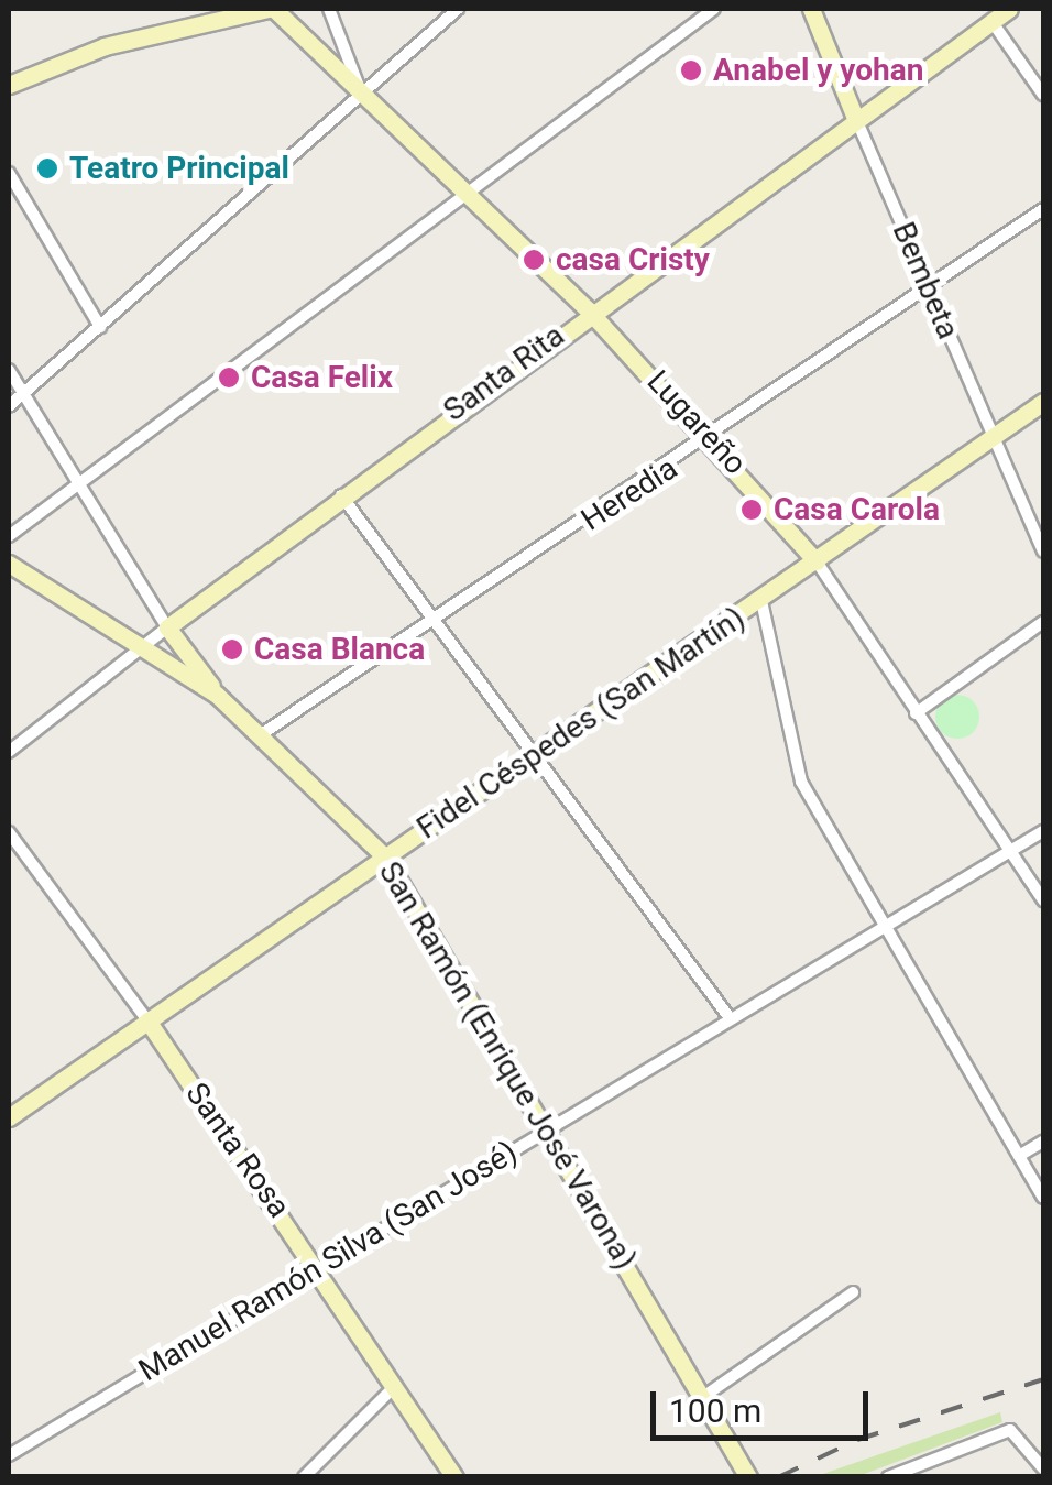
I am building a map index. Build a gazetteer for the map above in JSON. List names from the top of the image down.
{
  "streets": {
    "street": [
      "Bembeta",
      "Santa Rita",
      "Lugareño",
      "Heredia",
      "Fidel Céspedes (San Martín)",
      "San Ramón (Enrique José Varona)",
      "Santa Rosa",
      "Manuel Ramón Silva (San José)"
    ]
  },
  "crossings": [
    ["Bembeta", "Santa Rita"],
    ["Bembeta", "Heredia"],
    ["Bembeta", "Fidel Céspedes (San Martín)"],
    ["Santa Rita", "Lugareño"],
    ["Lugareño", "Heredia"],
    ["Lugareño", "Fidel Céspedes (San Martín)"],
    ["Lugareño", "Manuel Ramón Silva (San José)"],
    ["Heredia", "San Ramón (Enrique José Varona)"],
    ["Fidel Céspedes (San Martín)", "San Ramón (Enrique José Varona)"],
    ["Fidel Céspedes (San Martín)", "Santa Rosa"],
    ["San Ramón (Enrique José Varona)", "Manuel Ramón Silva (San José)"],
    ["Santa Rosa", "Manuel Ramón Silva (San José)"]
  ],
  "places": [
    "Anabel y yohan",
    "Teatro Principal",
    "casa Cristy",
    "Casa Felix",
    "Casa Carola",
    "Casa Blanca"
  ],
  "scale_bar": "100 m"
}
